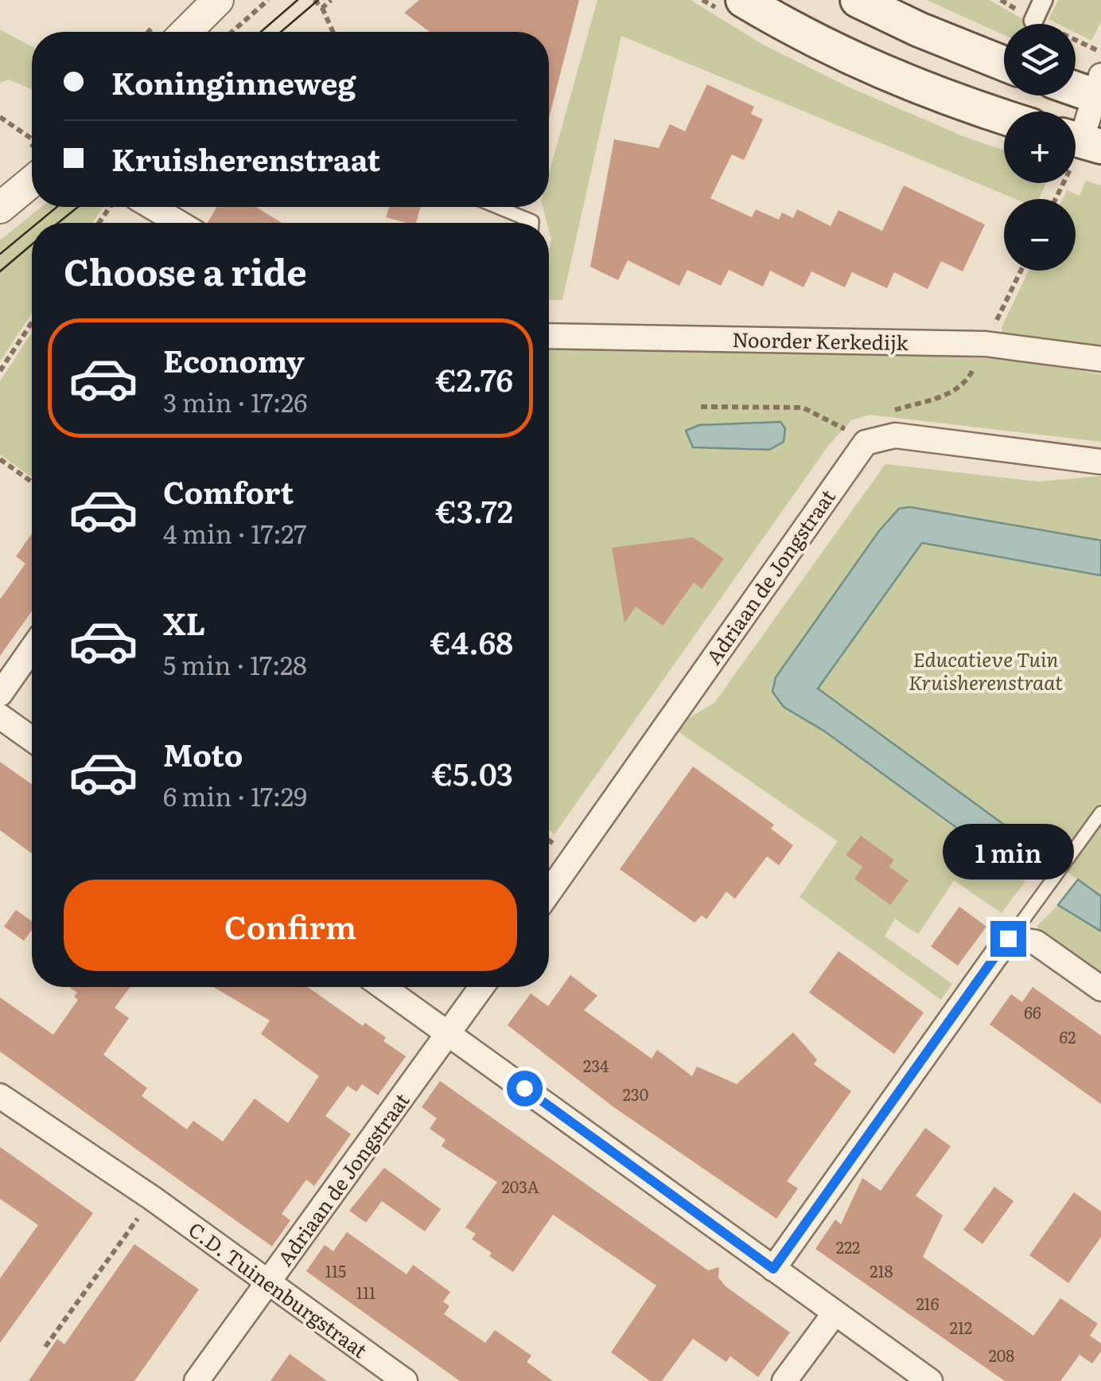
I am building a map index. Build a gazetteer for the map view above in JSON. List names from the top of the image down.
{
  "streets": {
    "street": ["Noorder Kerkedijk", "Adriaan de Jongstraat", "C.D. Tuinenburgstraat"]
  },
  "crossings": [
    ["Adriaan de Jongstraat", "C.D. Tuinenburgstraat"]
  ],
  "parks": ["Educatieve Tuin Kruisherenstraat"],
  "house_numbers": [
    "66",
    "62",
    "234",
    "230",
    "203A",
    "222",
    "115",
    "218",
    "111",
    "216",
    "212",
    "208"
  ],
  "page": {
    "map_buttons": ["+", "−"],
    "banner": ["Koninginneweg", "Kruisherenstraat"],
    "heading": "Choose a ride",
    "list": [
      {
        "name": "Economy",
        "note": "3 min · 17:26",
        "value": "€2.76"
      },
      {
        "name": "Comfort",
        "note": "4 min · 17:27",
        "value": "€3.72"
      },
      {
        "name": "XL",
        "note": "5 min · 17:28",
        "value": "€4.68"
      },
      {
        "name": "Moto",
        "note": "6 min · 17:29",
        "value": "€5.03"
      }
    ],
    "bubble": "1 min",
    "buttons": "Confirm"
  }
}
